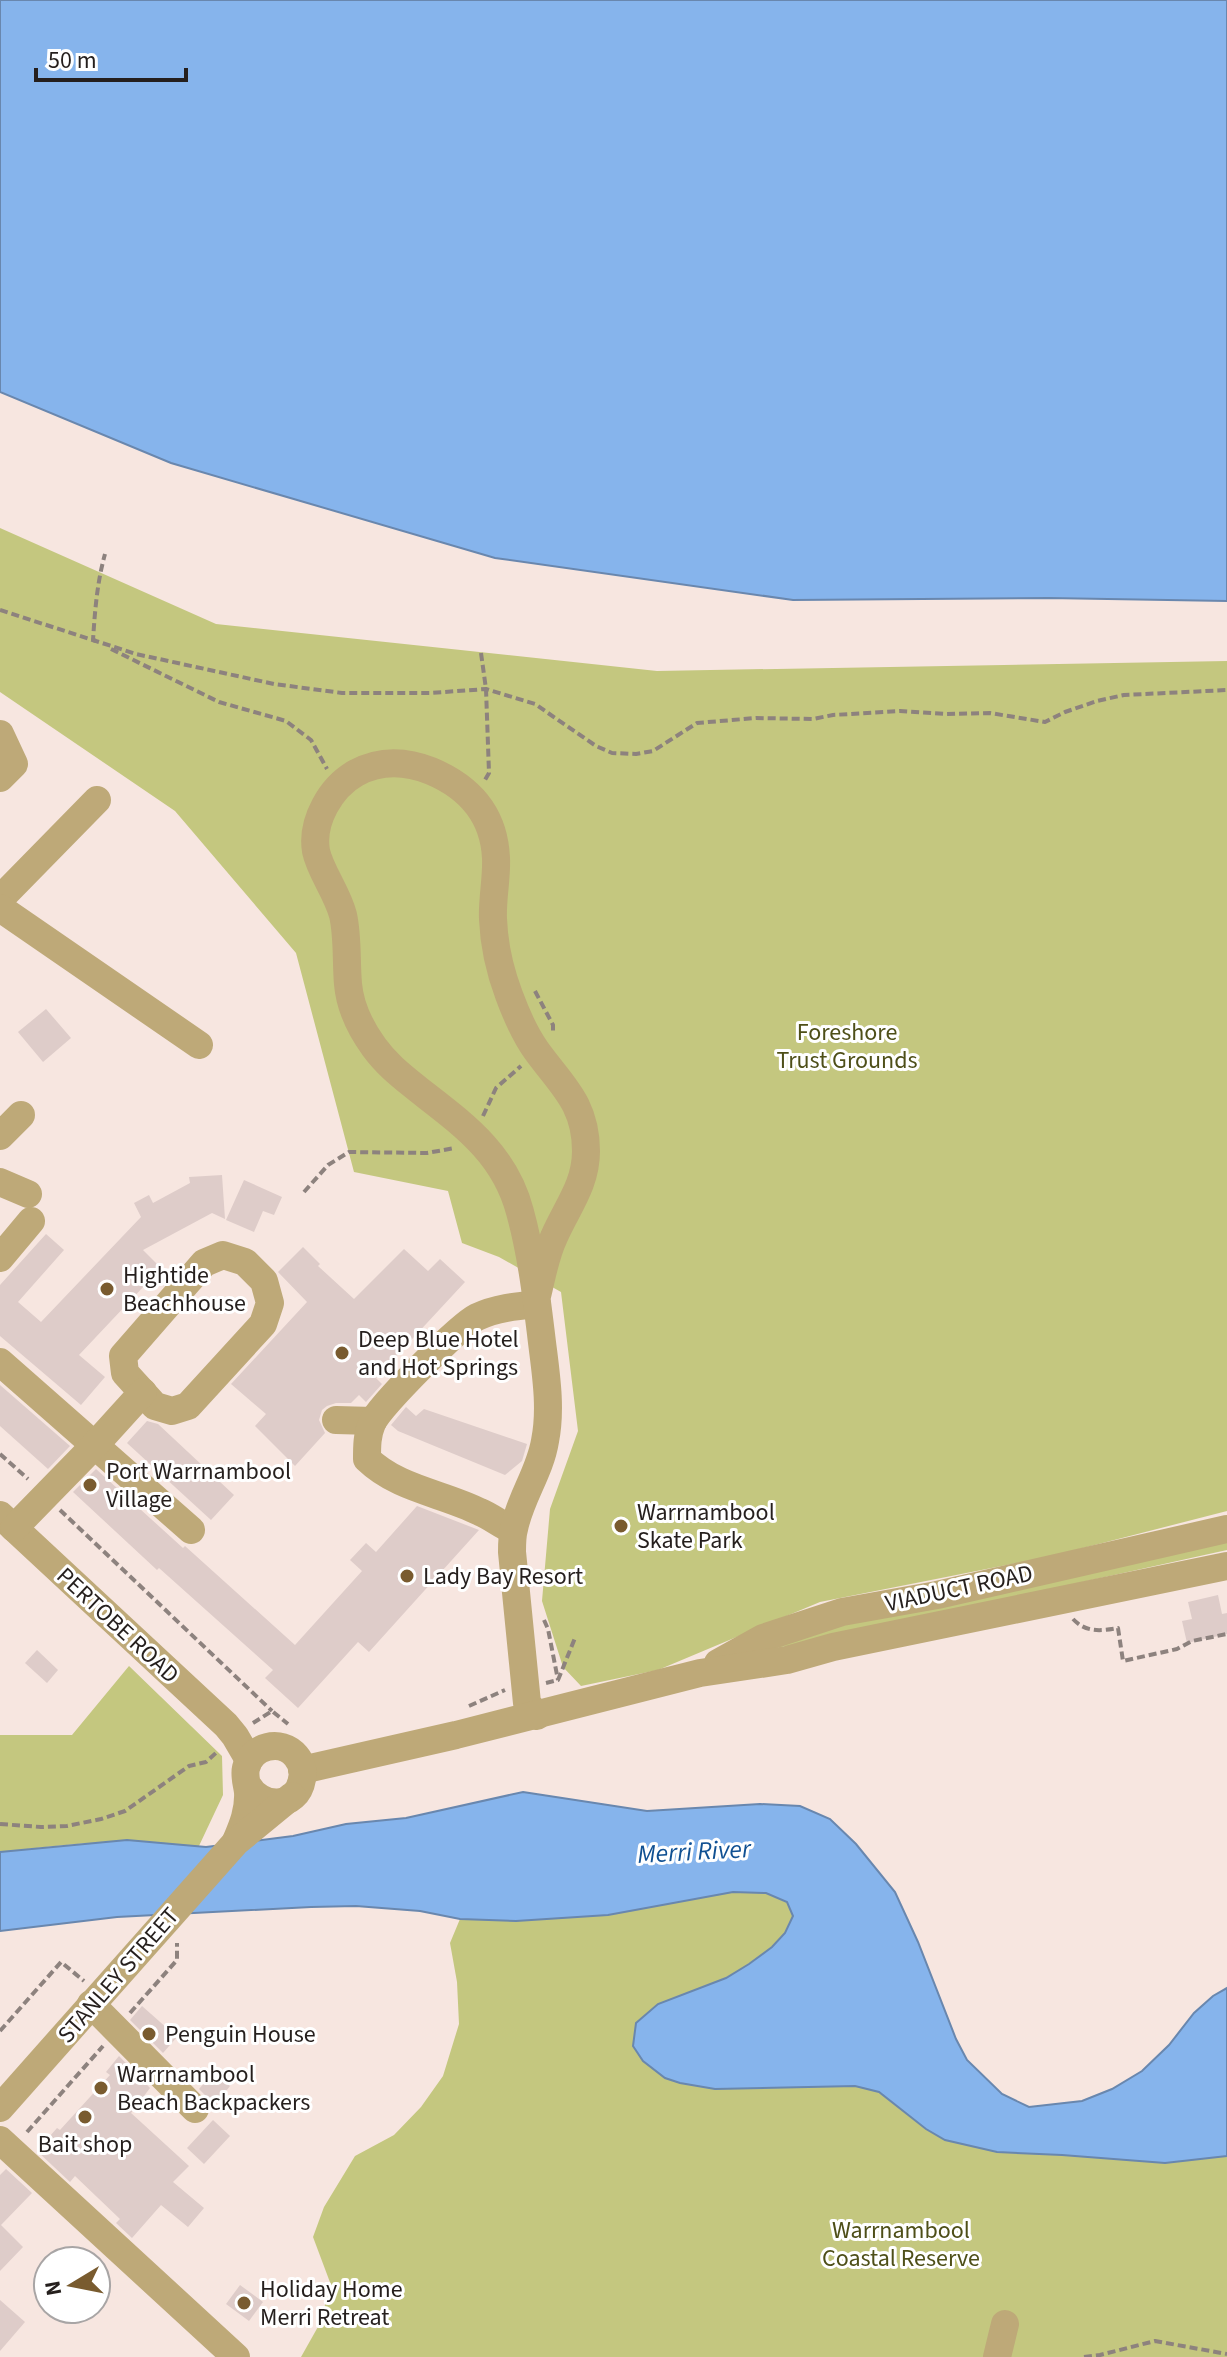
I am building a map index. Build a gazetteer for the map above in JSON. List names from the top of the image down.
{
  "streets": {
    "street": ["VIADUCT ROAD", "PERTOBE ROAD", "STANLEY STREET"]
  },
  "crossings": [
    ["VIADUCT ROAD", "PERTOBE ROAD"],
    ["VIADUCT ROAD", "STANLEY STREET"],
    ["PERTOBE ROAD", "STANLEY STREET"]
  ],
  "water": ["Merri River"],
  "parks": ["Foreshore Trust Grounds", "Warrnambool Coastal Reserve"],
  "places": [
    "Hightide Beachhouse",
    "Deep Blue Hotel and Hot Springs",
    "Port Warrnambool Village",
    "Warrnambool Skate Park",
    "Lady Bay Resort",
    "Penguin House",
    "Warrnambool Beach Backpackers",
    "Bait shop",
    "Holiday Home Merri Retreat"
  ],
  "scale_bar": "50 m",
  "north": "left"
}
